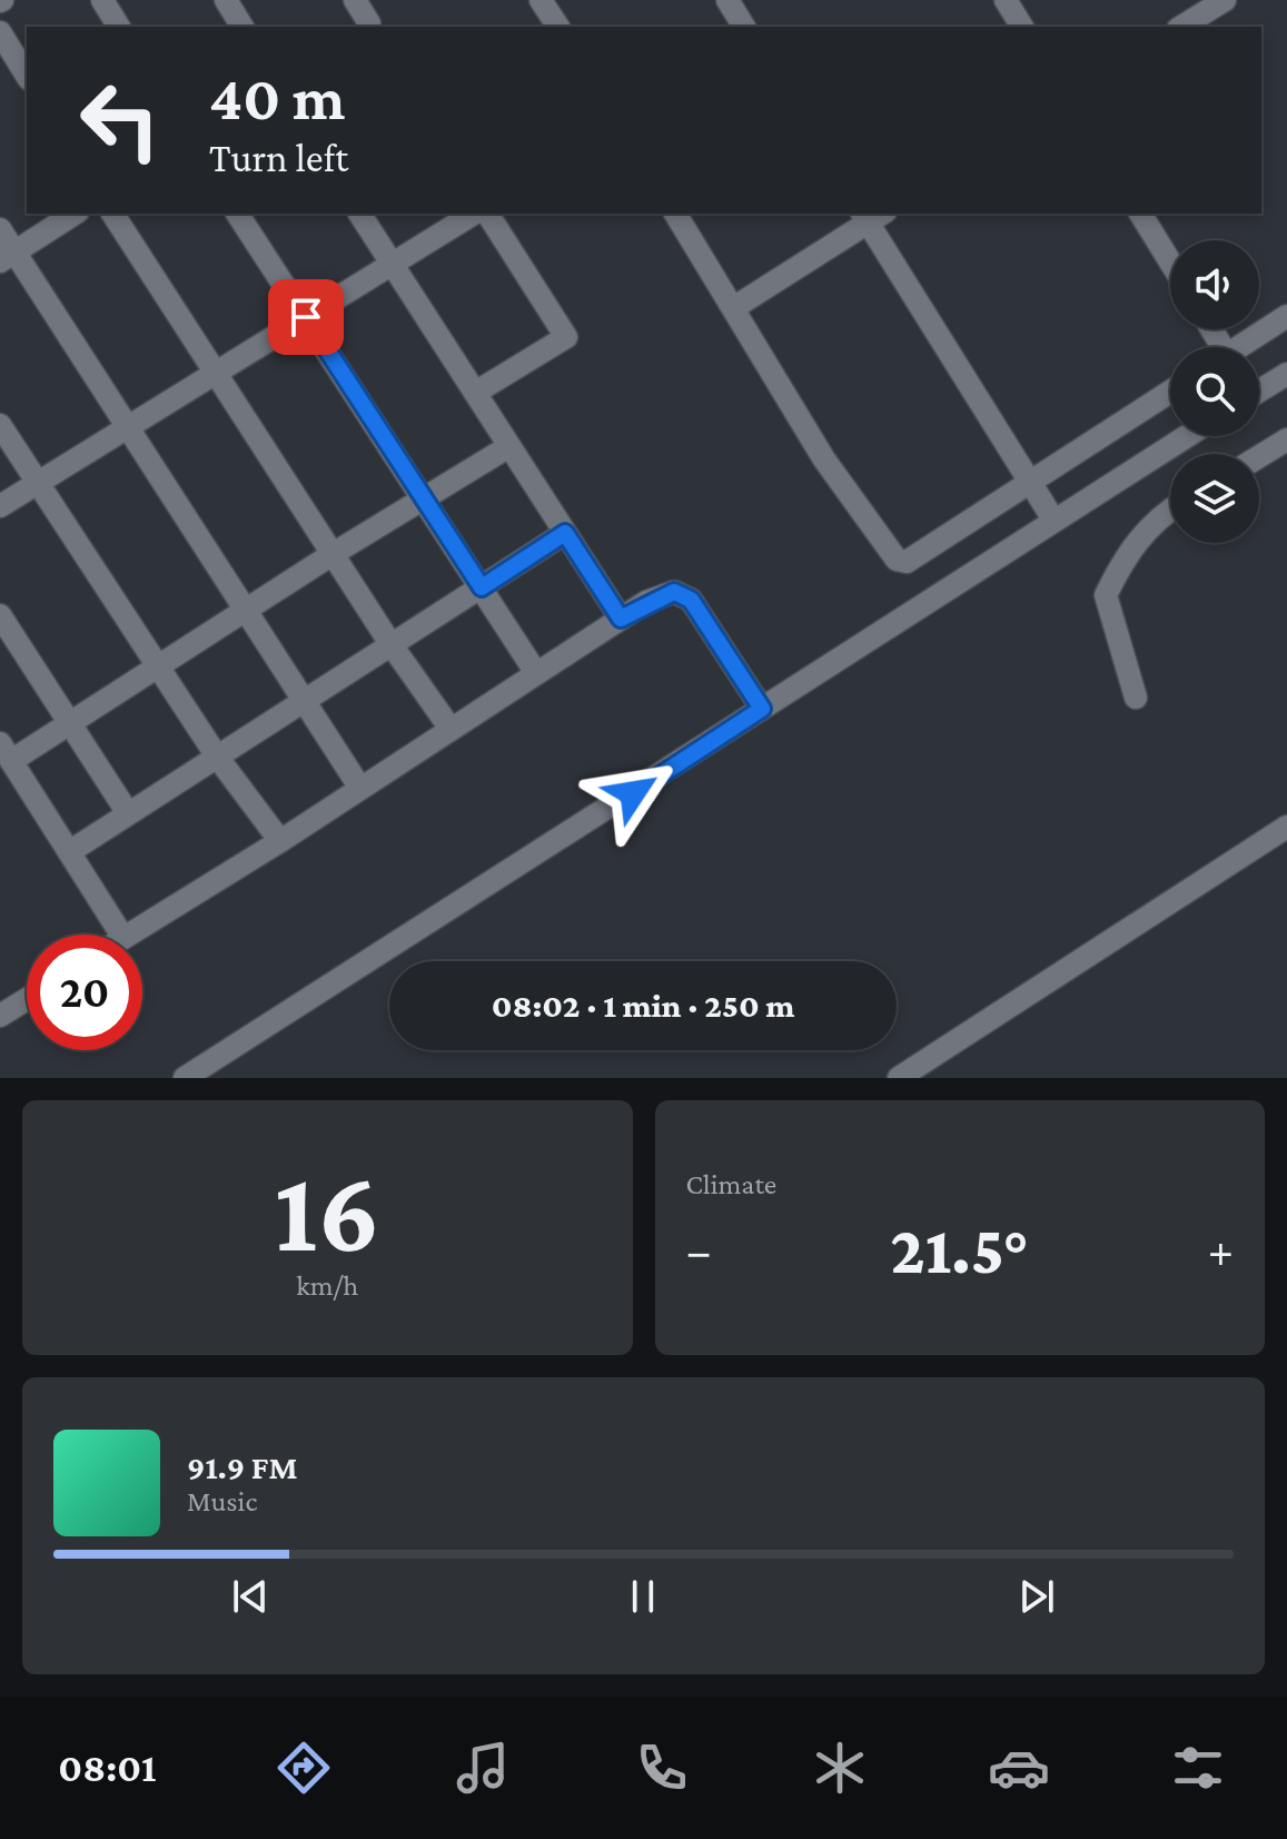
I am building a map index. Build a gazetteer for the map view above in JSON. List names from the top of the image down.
{
  "page": {
    "turn": ["40 m", "Turn left"],
    "limit": "20",
    "trip": "08:02 · 1 min · 250 m",
    "tile": [
      ["16", "km/h"],
      "Climate"
    ],
    "heat": ["−", "21.5°", "+"],
    "song": ["91.9 FM", "Music"],
    "tabs": "08:01"
  }
}
